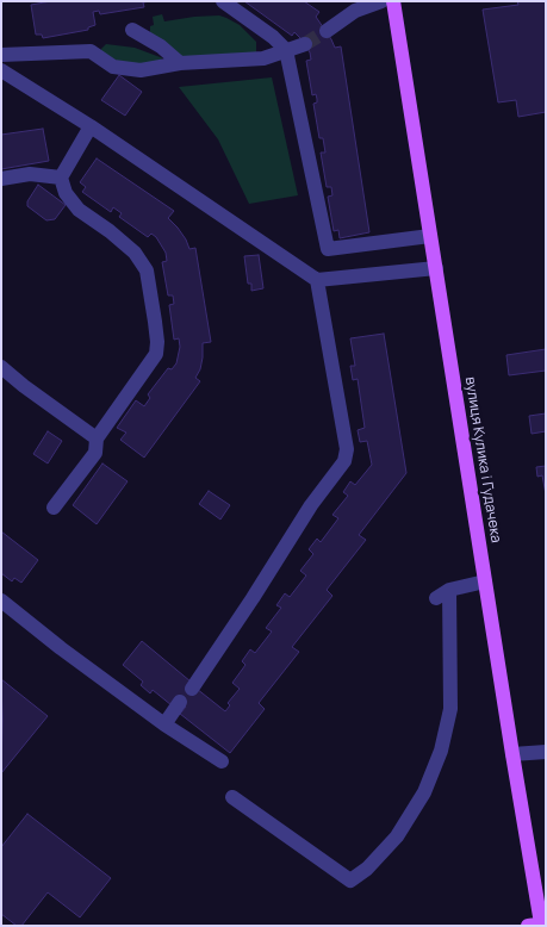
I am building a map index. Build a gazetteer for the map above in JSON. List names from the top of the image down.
{
  "streets": {
    "main road": ["вулиця Кулика і Гудачека"]
  }
}
